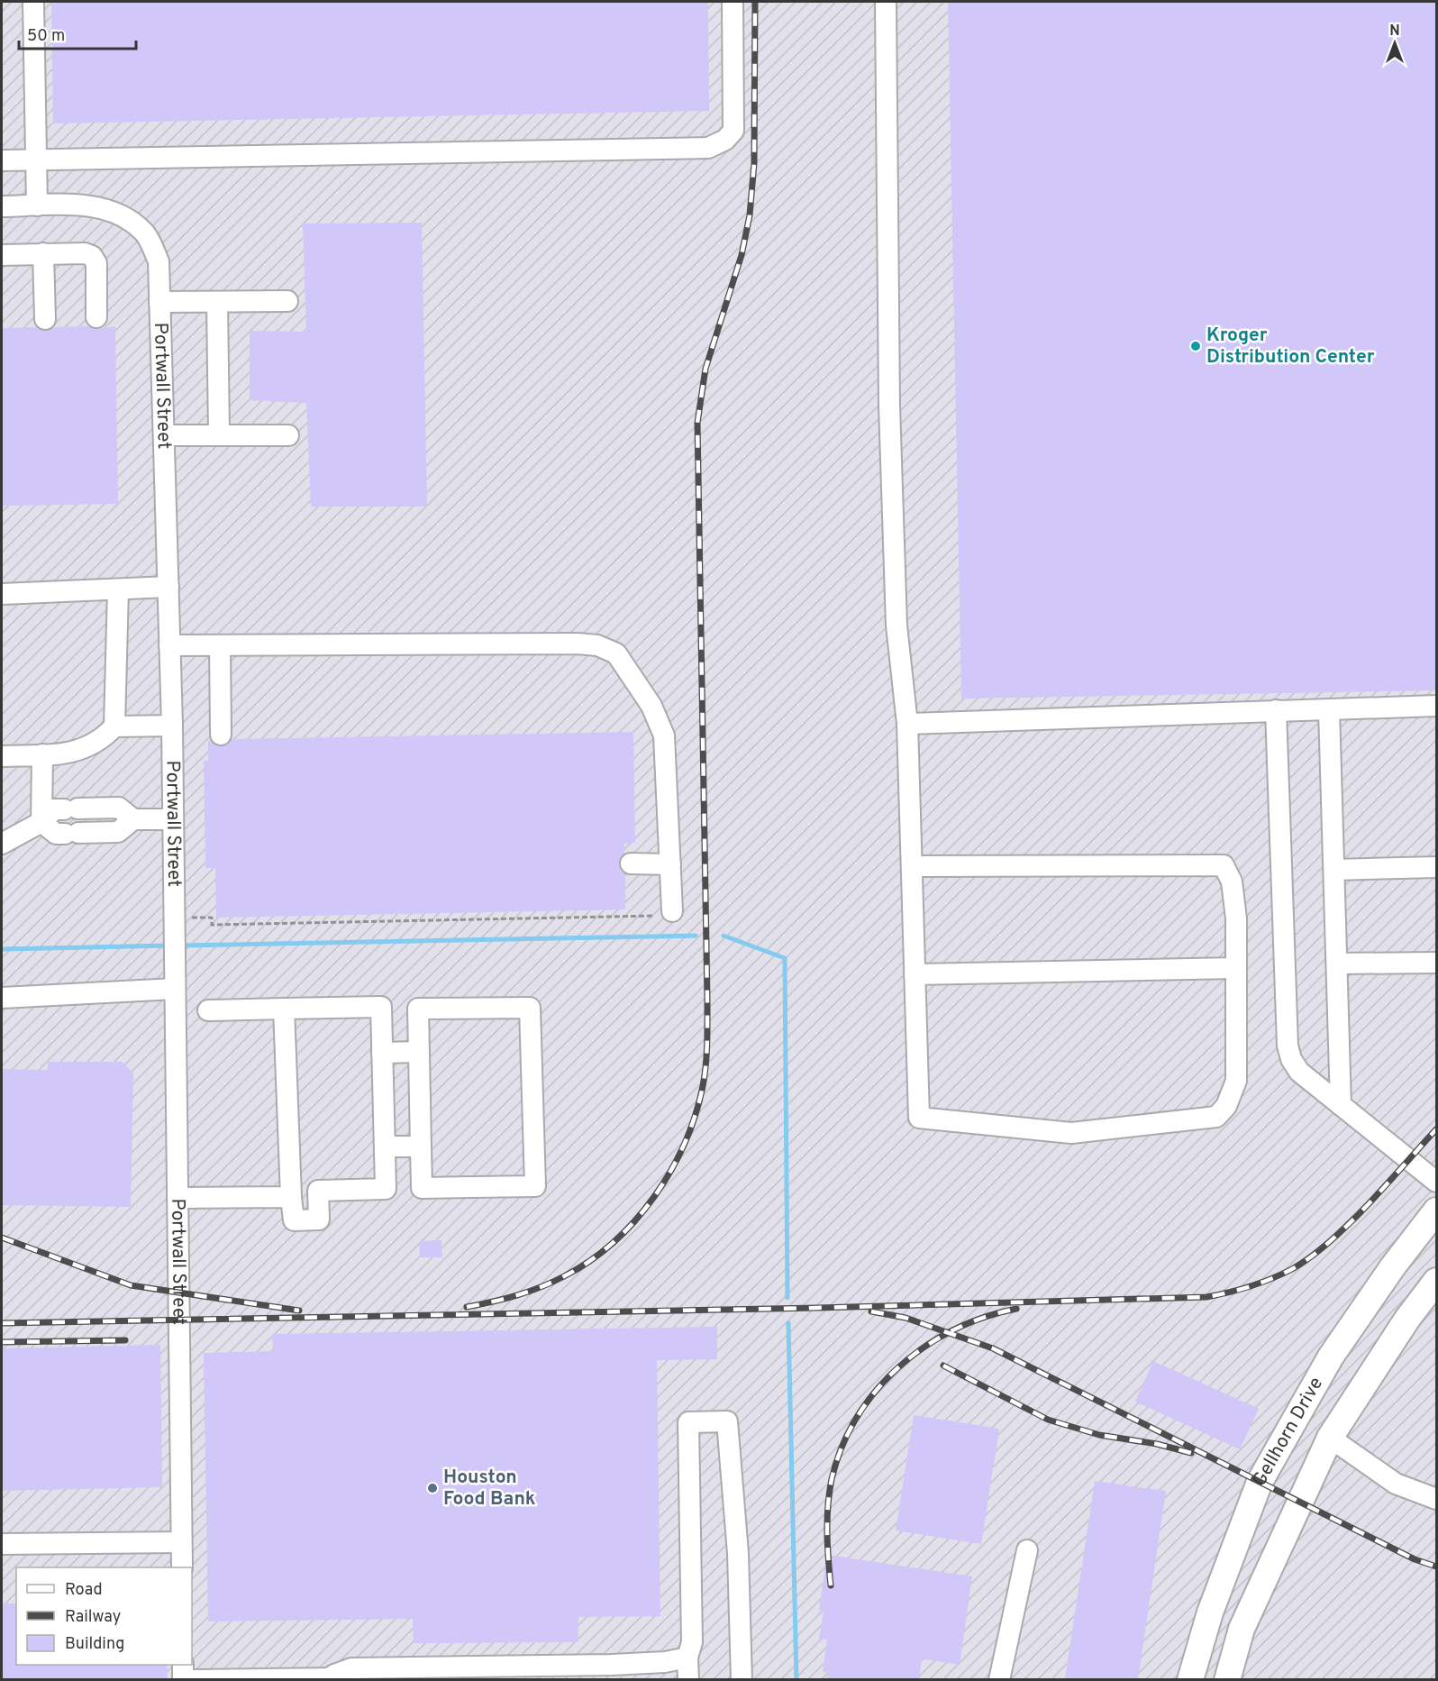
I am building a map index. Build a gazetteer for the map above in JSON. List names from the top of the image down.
{
  "streets": {
    "main road": ["Gellhorn Drive"],
    "street": ["Portwall Street"]
  },
  "places": ["Kroger Distribution Center", "Houston Food Bank"],
  "legend": ["Road", "Railway", "Building"],
  "scale_bar": "50 m",
  "north": "top"
}
